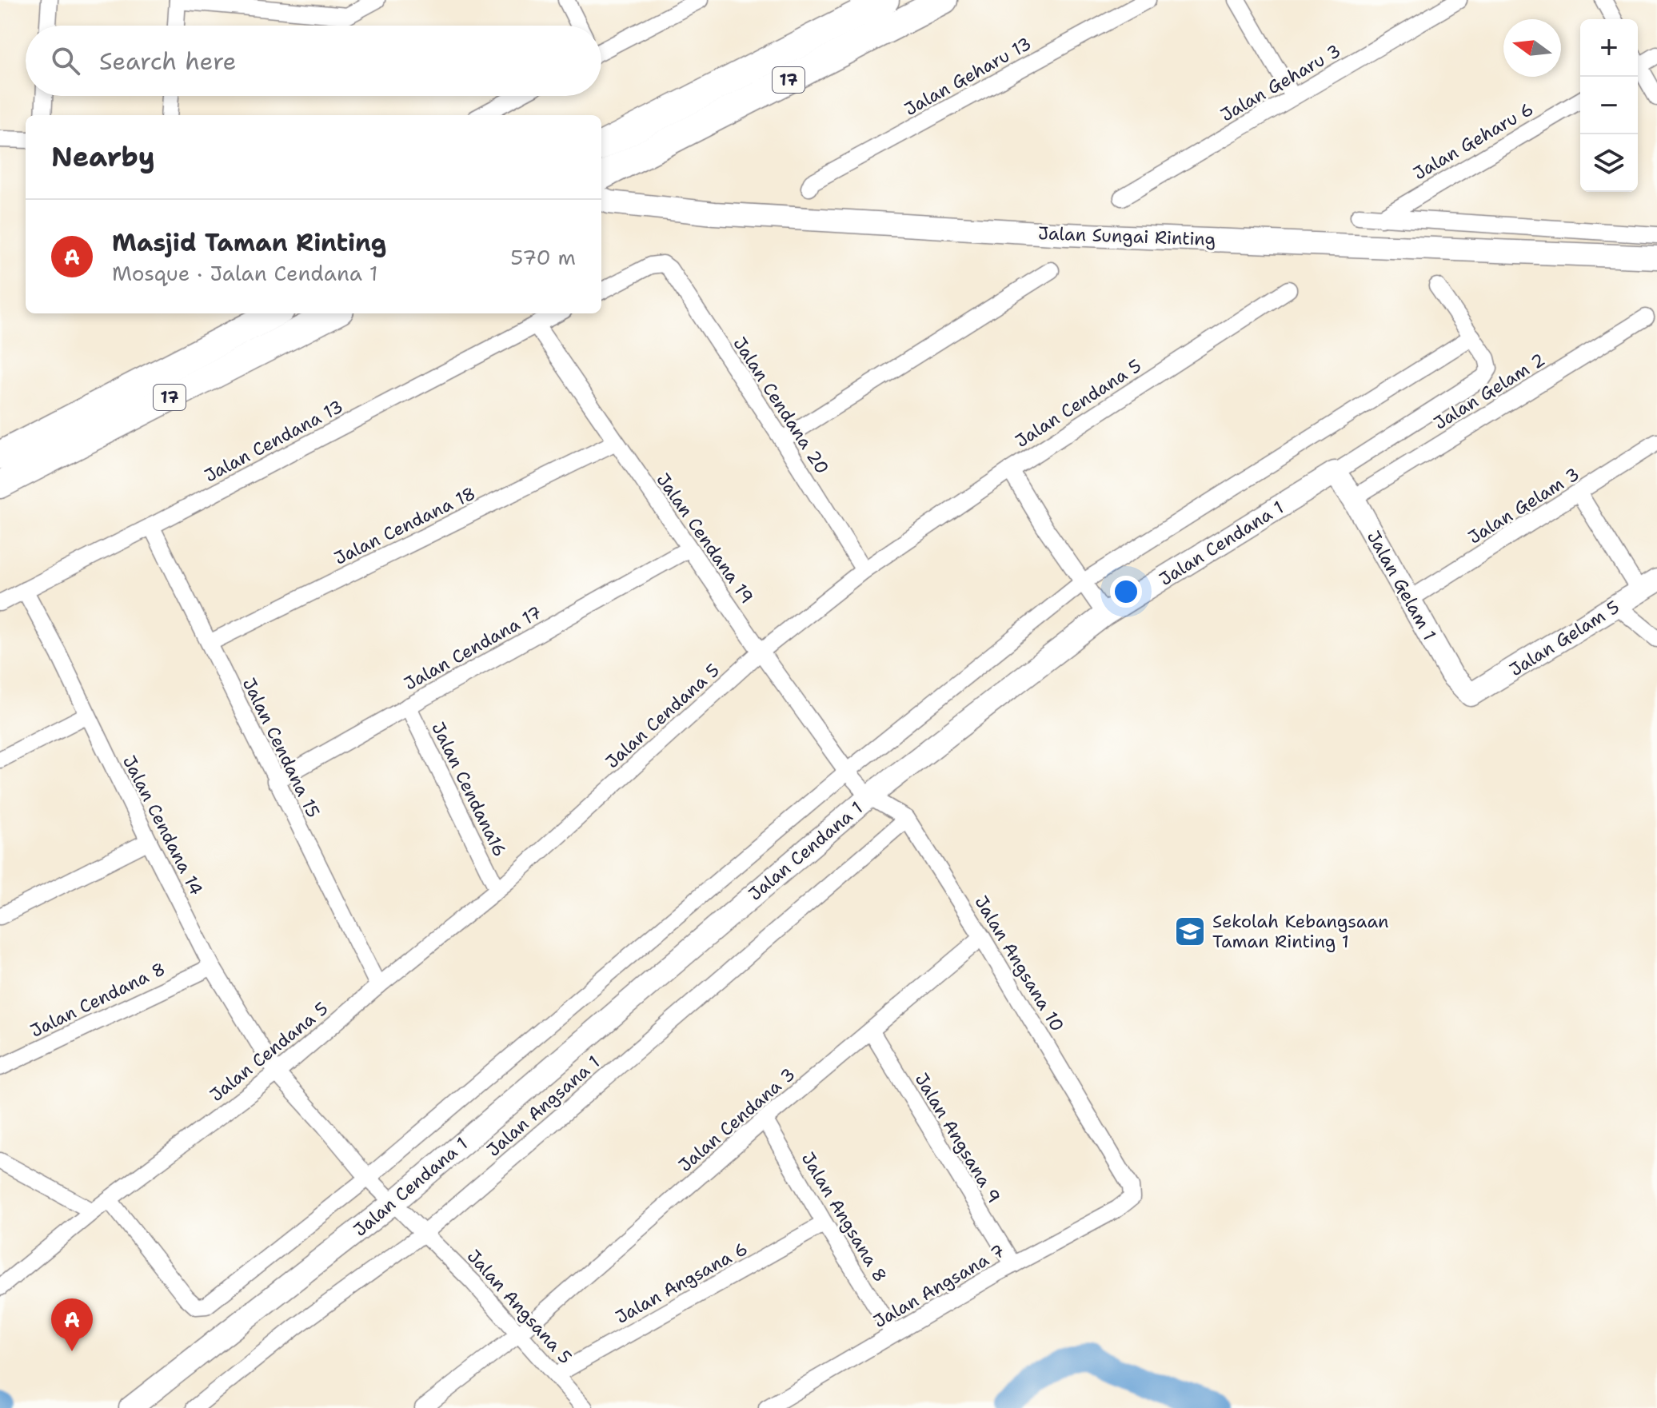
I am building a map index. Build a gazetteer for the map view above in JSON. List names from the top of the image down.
{
  "streets": {
    "highway": ["17"],
    "street": [
      "Jalan Geharu 13",
      "Jalan Geharu 3",
      "Jalan Geharu 6",
      "Jalan Sungai Rinting",
      "Jalan Gelam 2",
      "Jalan Cendana 5",
      "Jalan Cendana 20",
      "Jalan Cendana 13",
      "Jalan Gelam 3",
      "Jalan Cendana 18",
      "Jalan Cendana 19",
      "Jalan Cendana 1",
      "Jalan Gelam 1",
      "Jalan Gelam 5",
      "Jalan Cendana 17",
      "Jalan Cendana 15",
      "Jalan Cendana16",
      "Jalan Cendana 14",
      "Jalan Angsana 10",
      "Jalan Cendana 8",
      "Jalan Angsana 1",
      "Jalan Cendana 3",
      "Jalan Angsana 9",
      "Jalan Angsana 8",
      "Jalan Angsana 6",
      "Jalan Angsana 7",
      "Jalan Angsana 5"
    ]
  },
  "crossings": [
    ["Jalan Gelam 2", "Jalan Gelam 1"],
    ["Jalan Cendana 5", "Jalan Cendana 20"],
    ["Jalan Cendana 5", "Jalan Cendana 19"],
    ["Jalan Cendana 5", "Jalan Cendana 1"],
    ["Jalan Cendana 5", "Jalan Cendana 15"],
    ["Jalan Cendana 5", "Jalan Cendana16"],
    ["Jalan Cendana 5", "Jalan Cendana 14"],
    ["Jalan Cendana 13", "Jalan Cendana 19"],
    ["Jalan Cendana 13", "Jalan Cendana 15"],
    ["Jalan Cendana 13", "Jalan Cendana 14"],
    ["Jalan Gelam 3", "Jalan Gelam 1"],
    ["Jalan Cendana 18", "Jalan Cendana 19"],
    ["Jalan Cendana 18", "Jalan Cendana 15"],
    ["Jalan Cendana 19", "Jalan Cendana 1"],
    ["Jalan Cendana 19", "Jalan Cendana 17"],
    ["Jalan Cendana 19", "Jalan Angsana 10"],
    ["Jalan Cendana 1", "Jalan Gelam 1"],
    ["Jalan Cendana 1", "Jalan Cendana 14"],
    ["Jalan Cendana 1", "Jalan Angsana 10"],
    ["Jalan Cendana 1", "Jalan Angsana 5"],
    ["Jalan Gelam 1", "Jalan Gelam 5"],
    ["Jalan Cendana 17", "Jalan Cendana 15"],
    ["Jalan Cendana 17", "Jalan Cendana16"],
    ["Jalan Cendana 14", "Jalan Cendana 8"],
    ["Jalan Cendana 14", "Jalan Angsana 5"],
    ["Jalan Angsana 10", "Jalan Angsana 1"],
    ["Jalan Angsana 10", "Jalan Cendana 3"],
    ["Jalan Angsana 10", "Jalan Angsana 7"],
    ["Jalan Angsana 1", "Jalan Angsana 5"],
    ["Jalan Cendana 3", "Jalan Angsana 9"],
    ["Jalan Cendana 3", "Jalan Angsana 8"],
    ["Jalan Cendana 3", "Jalan Angsana 5"],
    ["Jalan Angsana 9", "Jalan Angsana 7"],
    ["Jalan Angsana 8", "Jalan Angsana 6"],
    ["Jalan Angsana 8", "Jalan Angsana 7"],
    ["Jalan Angsana 6", "Jalan Angsana 5"]
  ],
  "places": {
    "school or university": ["Sekolah Kebangsaan Taman Rinting 1"]
  },
  "north": "left",
  "page": {
    "map_buttons": ["+", "−"],
    "search": "Search here",
    "heading": "Nearby",
    "list": [
      {
        "mark": "A",
        "name": "Masjid Taman Rinting",
        "note": "Mosque · Jalan Cendana 1",
        "value": "570 m"
      }
    ],
    "pins": "A"
  }
}
